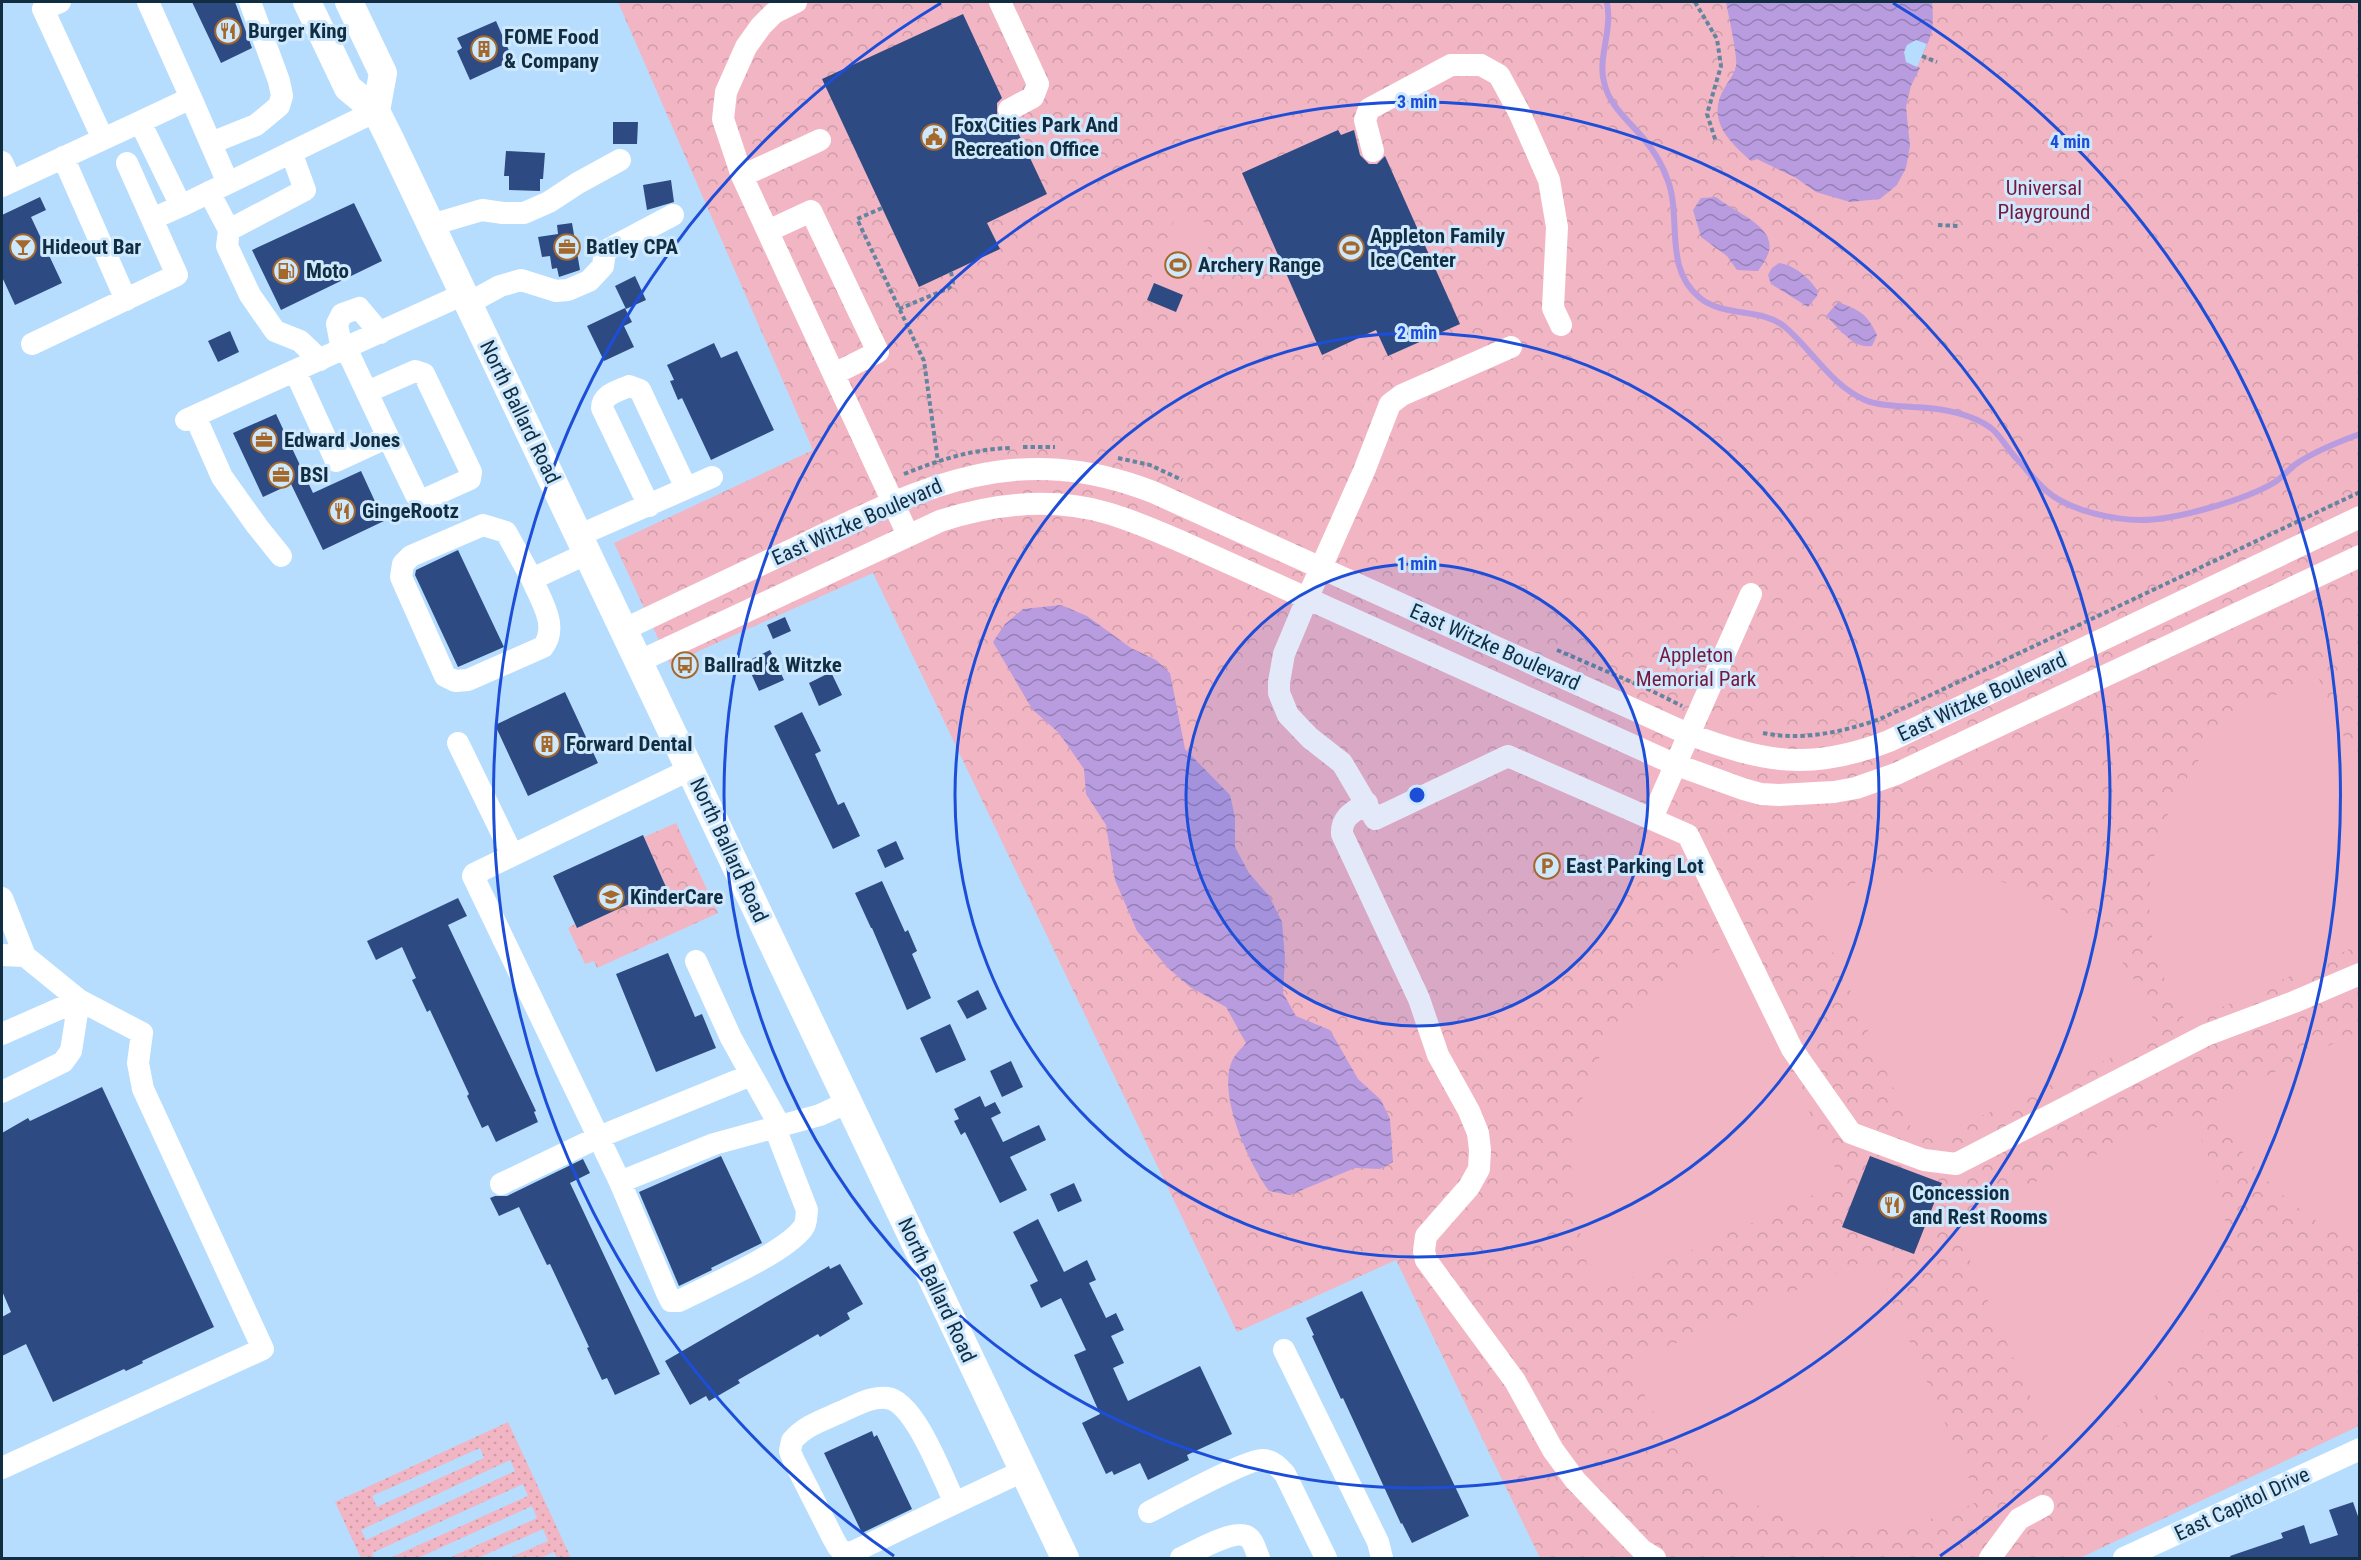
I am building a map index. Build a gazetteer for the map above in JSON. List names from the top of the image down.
{
  "streets": {
    "main road": ["North Ballard Road"],
    "street": ["East Witzke Boulevard", "East Capitol Drive"]
  },
  "crossings": [
    ["North Ballard Road", "East Witzke Boulevard"]
  ],
  "parks": ["Universal Playground", "Appleton Memorial Park"],
  "places": {
    "restaurant": ["Burger King", "GingeRootz", "Concession and Rest Rooms"],
    "building": ["FOME Food & Company", "Forward Dental"],
    "public building": ["Fox Cities Park And Recreation Office"],
    "bar": ["Hideout Bar"],
    "office": ["Batley CPA", "Edward Jones", "BSI"],
    "sports": ["Appleton Family Ice Center", "Archery Range"],
    "fuel station": ["Moto"],
    "bus stop": ["Ballrad & Witzke"],
    "parking": ["East Parking Lot"],
    "school or university": ["KinderCare"]
  },
  "rings": [
    "3 min",
    "4 min",
    "2 min",
    "1 min"
  ]
}
